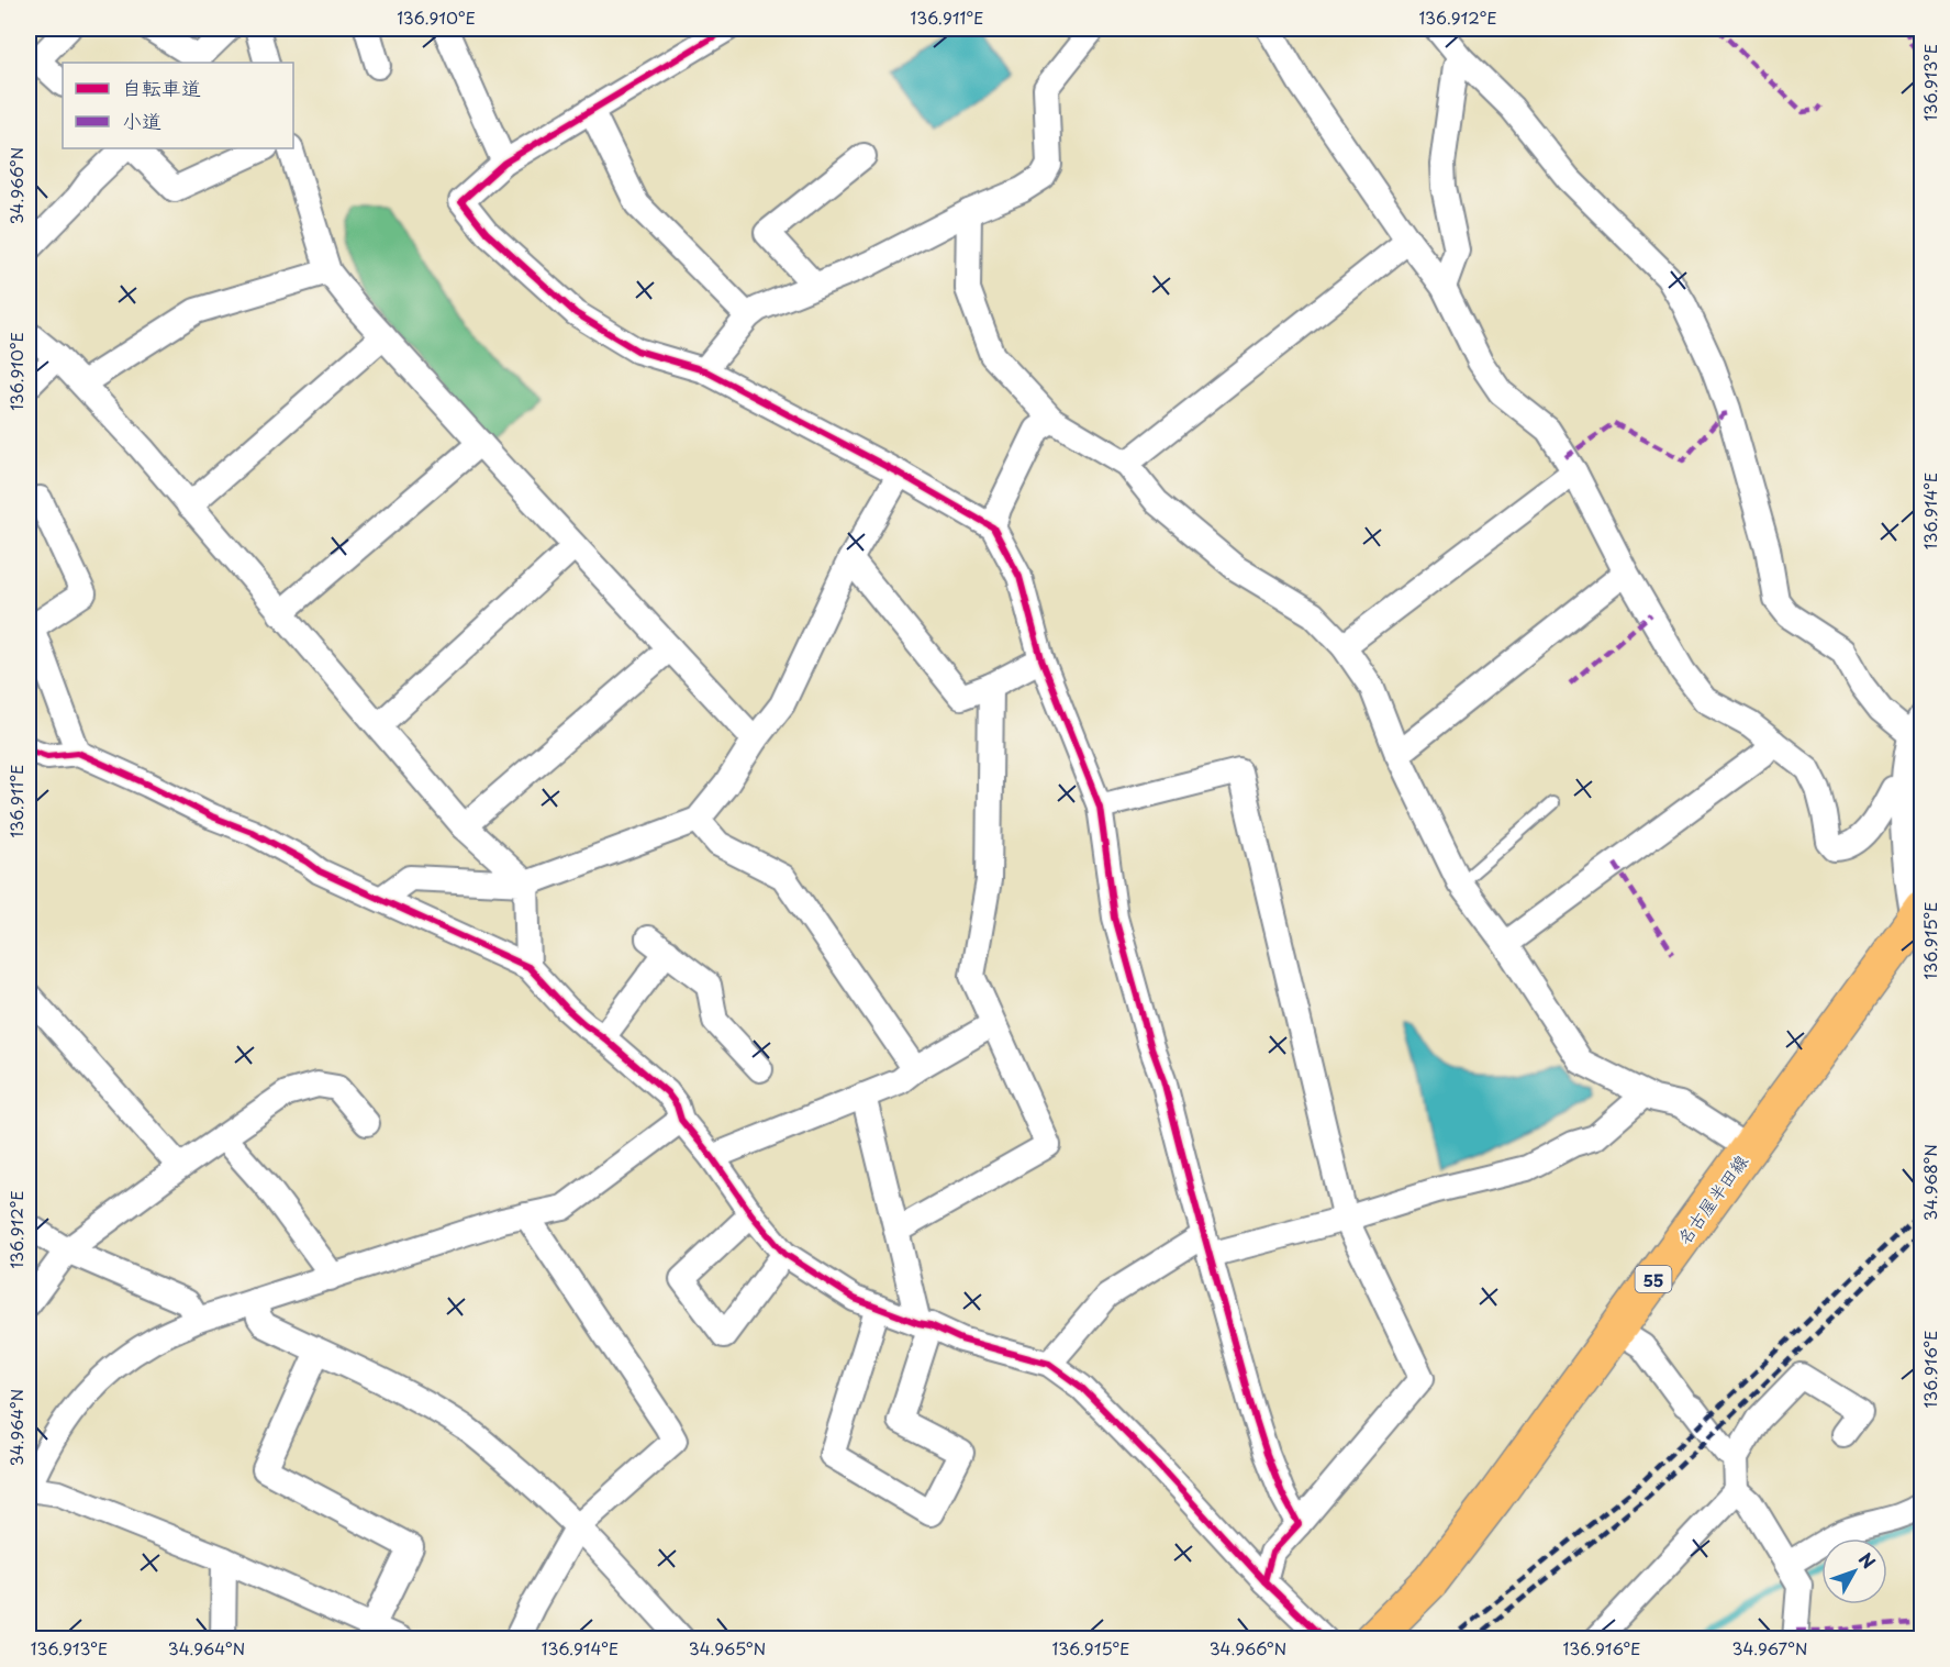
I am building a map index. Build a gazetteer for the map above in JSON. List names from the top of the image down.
{
  "streets": {
    "main road": ["名古屋半田線", "55"]
  },
  "legend": ["自転車道", "小道"],
  "north": "top right",
  "coordinates": [
    "136.910°E",
    "136.911°E",
    "136.912°E",
    "136.913°E",
    "34.966°N",
    "136.914°E",
    "136.915°E",
    "34.968°N",
    "136.916°E",
    "34.964°N",
    "34.965°N",
    "34.967°N"
  ]
}
